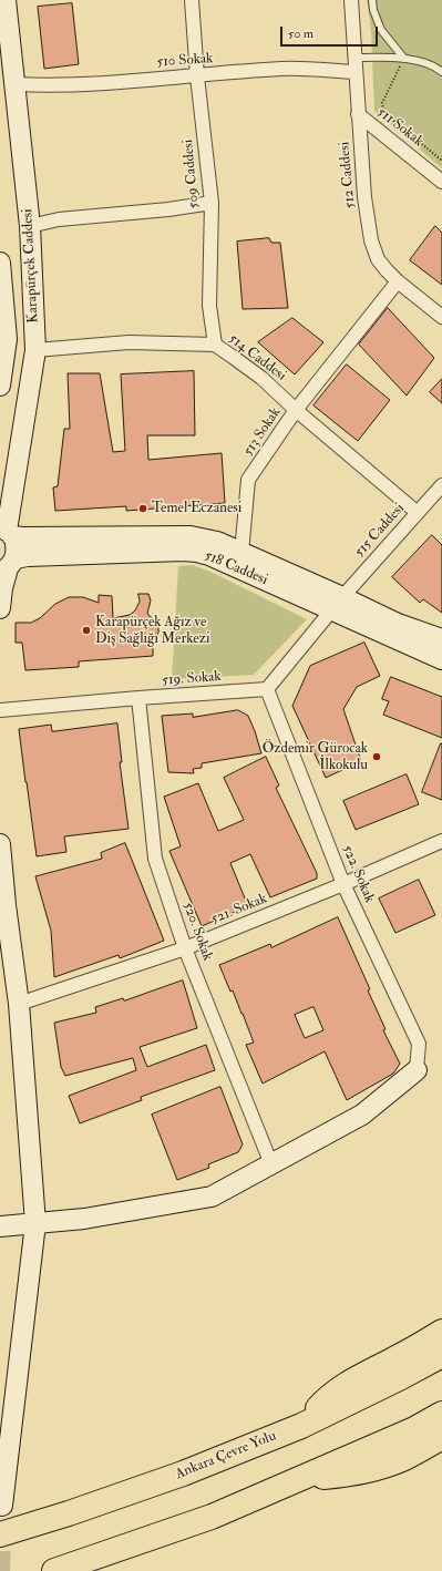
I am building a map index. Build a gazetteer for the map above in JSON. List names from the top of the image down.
{
  "streets": {
    "highway": ["Ankara Çevre Yolu"],
    "main road": ["Karapürçek Caddesi", "518 Caddesi"],
    "street": [
      "510 Sokak",
      "511 Sokak",
      "509 Caddesi",
      "512 Caddesi",
      "514 Caddesi",
      "513 Sokak",
      "515 Caddesi",
      "519. Sokak",
      "522. Sokak",
      "521. Sokak",
      "520. Sokak"
    ]
  },
  "crossings": [
    ["510 Sokak", "509 Caddesi"],
    ["510 Sokak", "512 Caddesi"],
    ["510 Sokak", "Karapürçek Caddesi"],
    ["511 Sokak", "512 Caddesi"],
    ["509 Caddesi", "514 Caddesi"],
    ["512 Caddesi", "513 Sokak"],
    ["Karapürçek Caddesi", "514 Caddesi"],
    ["Karapürçek Caddesi", "518 Caddesi"],
    ["514 Caddesi", "513 Sokak"],
    ["514 Caddesi", "515 Caddesi"],
    ["513 Sokak", "518 Caddesi"],
    ["515 Caddesi", "518 Caddesi"],
    ["519. Sokak", "522. Sokak"],
    ["519. Sokak", "520. Sokak"],
    ["522. Sokak", "521. Sokak"],
    ["521. Sokak", "520. Sokak"]
  ],
  "places": ["Temel Eczanesi", "Karapürçek Ağız ve Diş Sağlığı Merkezi", "Özdemir Gürocak İlkokulu"],
  "scale_bar": "50 m"
}
